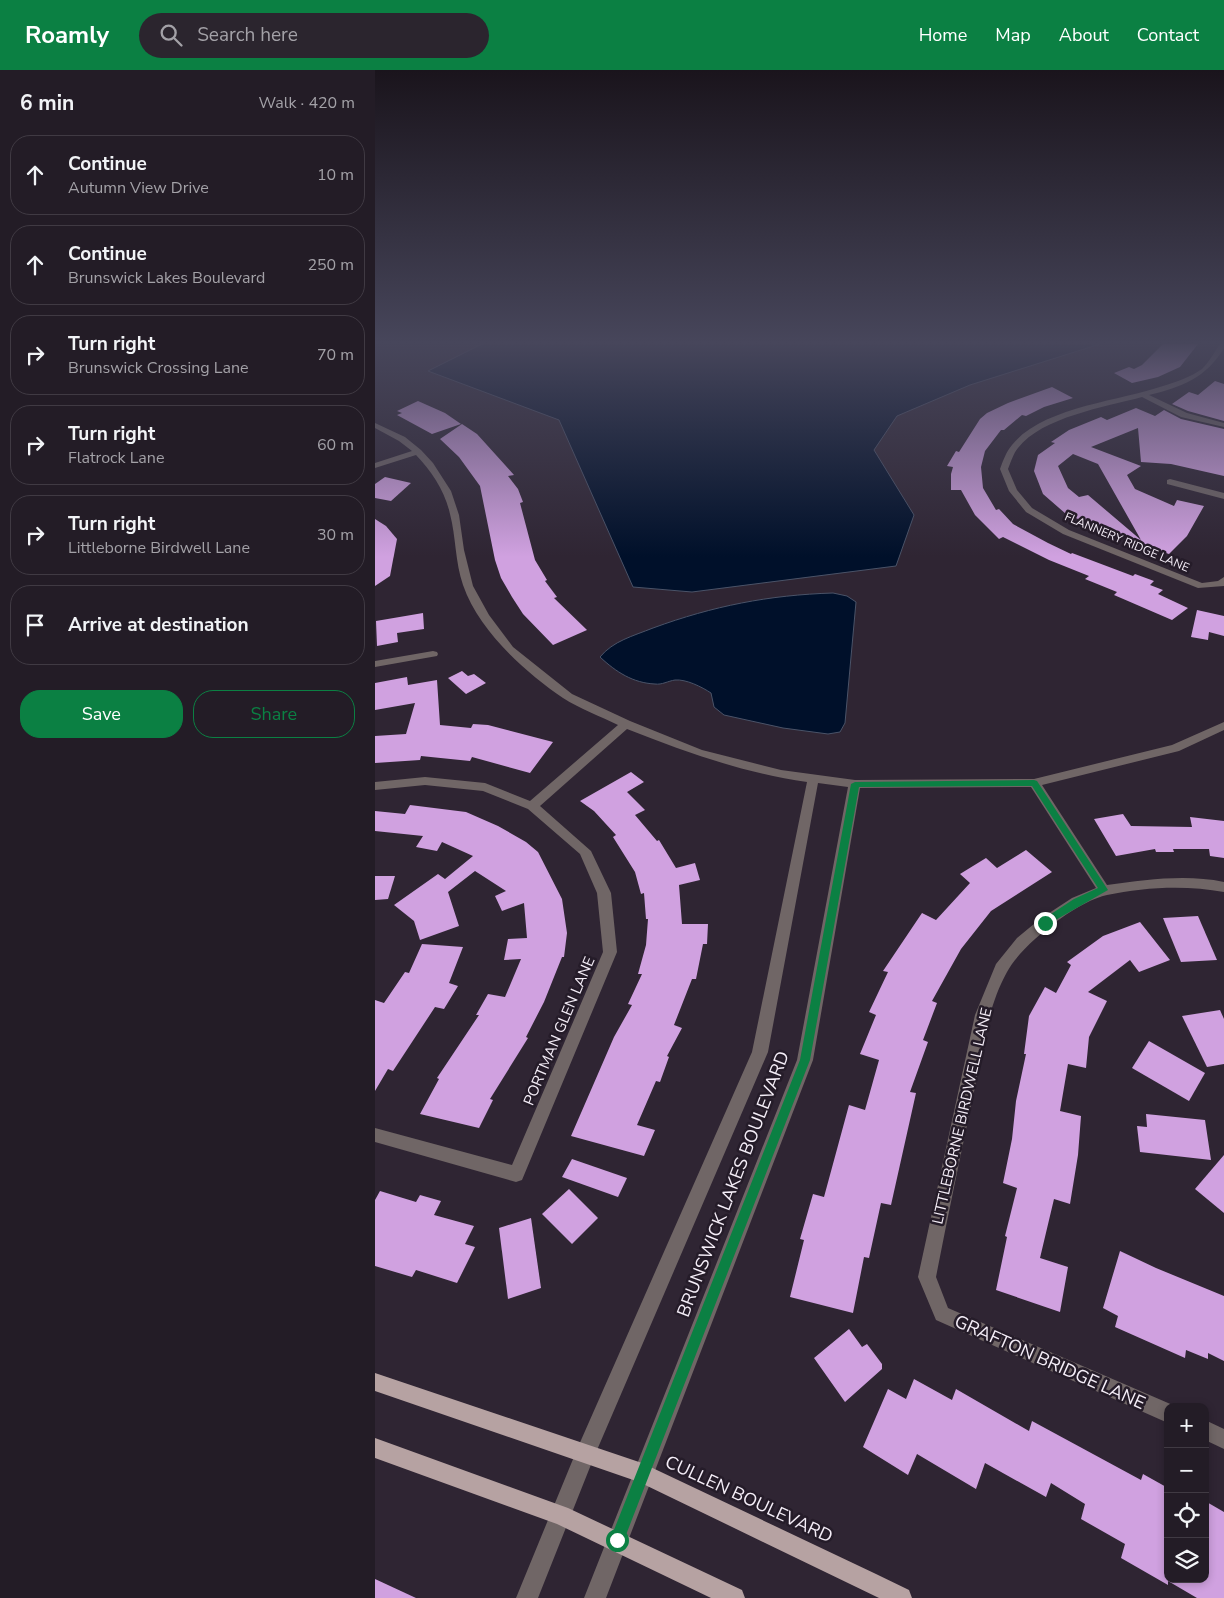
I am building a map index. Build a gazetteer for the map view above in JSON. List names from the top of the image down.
{
  "streets": {
    "main road": ["CULLEN BOULEVARD"],
    "street": [
      "FLANNERY RIDGE LANE",
      "PORTMAN GLEN LANE",
      "LITTLEBORNE BIRDWELL LANE",
      "BRUNSWICK LAKES BOULEVARD",
      "GRAFTON BRIDGE LANE"
    ]
  },
  "crossings": [
    ["LITTLEBORNE BIRDWELL LANE", "GRAFTON BRIDGE LANE"],
    ["BRUNSWICK LAKES BOULEVARD", "CULLEN BOULEVARD"]
  ],
  "page": {
    "header": "Roamly",
    "search": "Search here",
    "nav": [
      "Home",
      "Map",
      "About",
      "Contact"
    ],
    "heading": ["6 min", "Walk · 420 m"],
    "list": [
      ["Continue", "Autumn View Drive", "10 m"],
      ["Continue", "Brunswick Lakes Boulevard", "250 m"],
      ["Turn right", "Brunswick Crossing Lane", "70 m"],
      ["Turn right", "Flatrock Lane", "60 m"],
      ["Turn right", "Littleborne Birdwell Lane", "30 m"],
      "Arrive at destination"
    ],
    "buttons": ["Save", "Share"],
    "map_buttons": ["+", "−"]
  }
}
